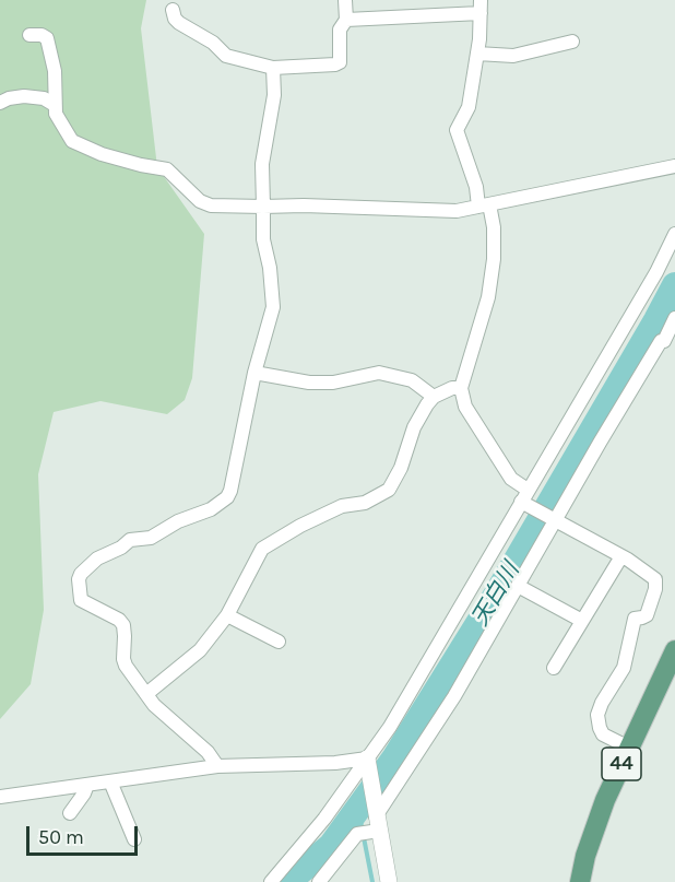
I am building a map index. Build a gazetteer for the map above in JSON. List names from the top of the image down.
{
  "streets": {
    "main road": ["44"]
  },
  "water": ["天白川"],
  "scale_bar": "50 m"
}
